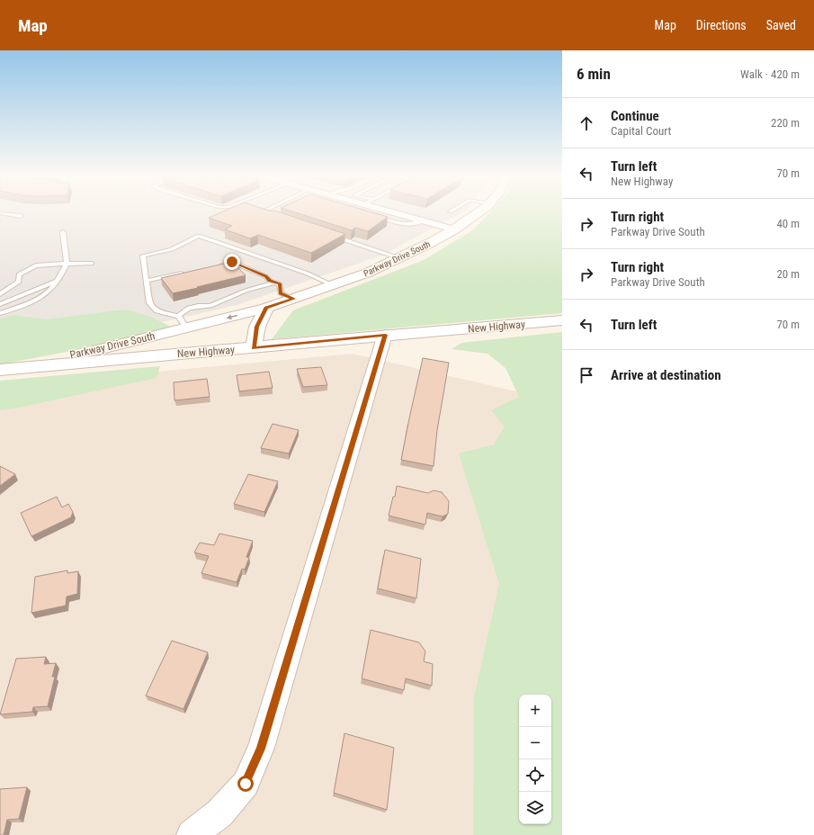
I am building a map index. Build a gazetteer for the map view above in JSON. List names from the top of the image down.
{
  "streets": {
    "street": ["Parkway Drive South", "New Highway"]
  },
  "crossings": [
    ["Parkway Drive South", "New Highway"]
  ],
  "page": {
    "header": "Map",
    "nav": ["Map", "Directions", "Saved"],
    "heading": ["6 min", "Walk · 420 m"],
    "list": [
      ["Continue", "Capital Court", "220 m"],
      ["Turn left", "New Highway", "70 m"],
      ["Turn right", "Parkway Drive South", "40 m"],
      ["Turn right", "Parkway Drive South", "20 m"],
      ["Turn left", "70 m"],
      "Arrive at destination"
    ],
    "map_buttons": ["+", "−"]
  }
}
